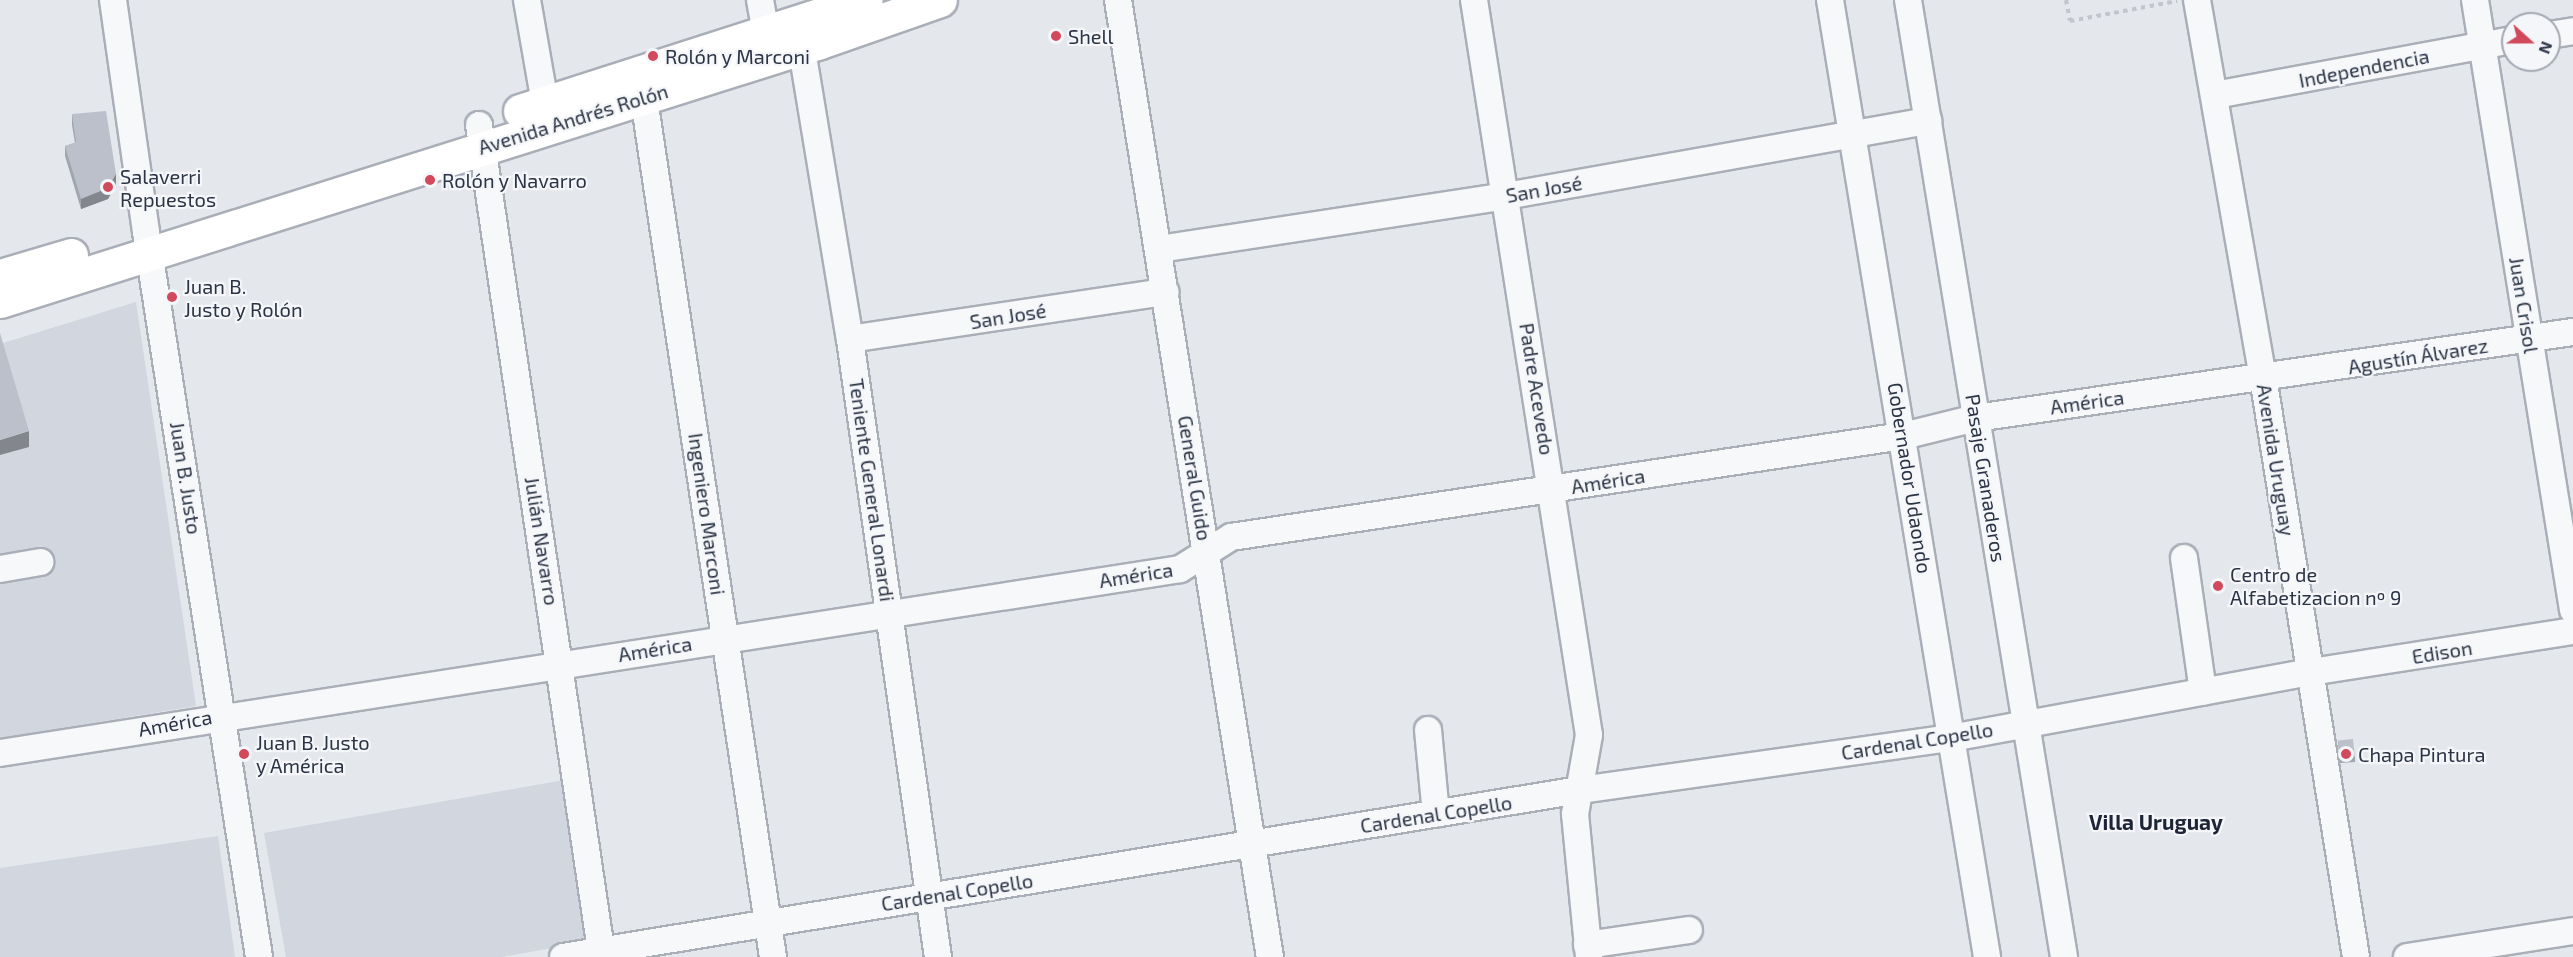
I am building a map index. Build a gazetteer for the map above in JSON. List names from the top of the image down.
{
  "streets": {
    "main road": ["Avenida Andrés Rolón"],
    "street": [
      "Independencia",
      "San José",
      "Juan Crisol",
      "Agustín Álvarez",
      "Padre Acevedo",
      "América",
      "Avenida Uruguay",
      "Juan B. Justo",
      "General Guido",
      "Gobernador Udaondo",
      "Pasaje Granaderos",
      "Teniente General Lonardi",
      "Ingeniero Marconi",
      "Julián Navarro",
      "Edison",
      "Cardenal Copello"
    ]
  },
  "crossings": [
    ["Independencia", "Juan Crisol"],
    ["Independencia", "Avenida Uruguay"],
    ["Avenida Andrés Rolón", "Juan B. Justo"],
    ["Avenida Andrés Rolón", "Teniente General Lonardi"],
    ["Avenida Andrés Rolón", "Ingeniero Marconi"],
    ["Avenida Andrés Rolón", "Julián Navarro"],
    ["San José", "Padre Acevedo"],
    ["San José", "General Guido"],
    ["San José", "Gobernador Udaondo"],
    ["San José", "Pasaje Granaderos"],
    ["San José", "Teniente General Lonardi"],
    ["Juan Crisol", "Agustín Álvarez"],
    ["Agustín Álvarez", "América"],
    ["Agustín Álvarez", "Avenida Uruguay"],
    ["Padre Acevedo", "América"],
    ["Padre Acevedo", "Cardenal Copello"],
    ["América", "Avenida Uruguay"],
    ["América", "Juan B. Justo"],
    ["América", "General Guido"],
    ["América", "Gobernador Udaondo"],
    ["América", "Pasaje Granaderos"],
    ["América", "Teniente General Lonardi"],
    ["América", "Ingeniero Marconi"],
    ["América", "Julián Navarro"],
    ["Avenida Uruguay", "Edison"],
    ["Avenida Uruguay", "Cardenal Copello"],
    ["General Guido", "Cardenal Copello"],
    ["Gobernador Udaondo", "Cardenal Copello"],
    ["Pasaje Granaderos", "Cardenal Copello"],
    ["Teniente General Lonardi", "Cardenal Copello"],
    ["Ingeniero Marconi", "Cardenal Copello"],
    ["Julián Navarro", "Cardenal Copello"],
    ["Edison", "Cardenal Copello"]
  ],
  "districts": ["Villa Uruguay"],
  "places": [
    "Shell",
    "Rolón y Marconi",
    "Rolón y Navarro",
    "Salaverri Repuestos",
    "Juan B. Justo y Rolón",
    "Centro de Alfabetizacion nº 9",
    "Juan B. Justo y América",
    "Chapa Pintura"
  ],
  "north": "right"
}
